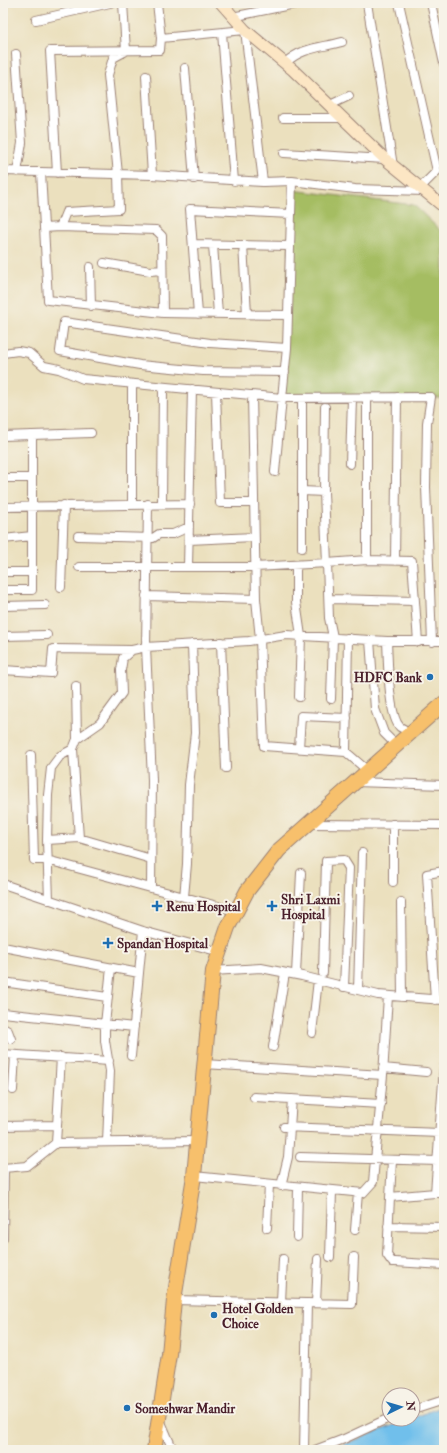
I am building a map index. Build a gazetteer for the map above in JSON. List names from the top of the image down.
{
  "places": {
    "other": ["HDFC Bank", "Hotel Golden Choice", "Someshwar Mandir"],
    "health": ["Renu Hospital", "Shri Laxmi Hospital", "Spandan Hospital"]
  },
  "north": "right"
}
